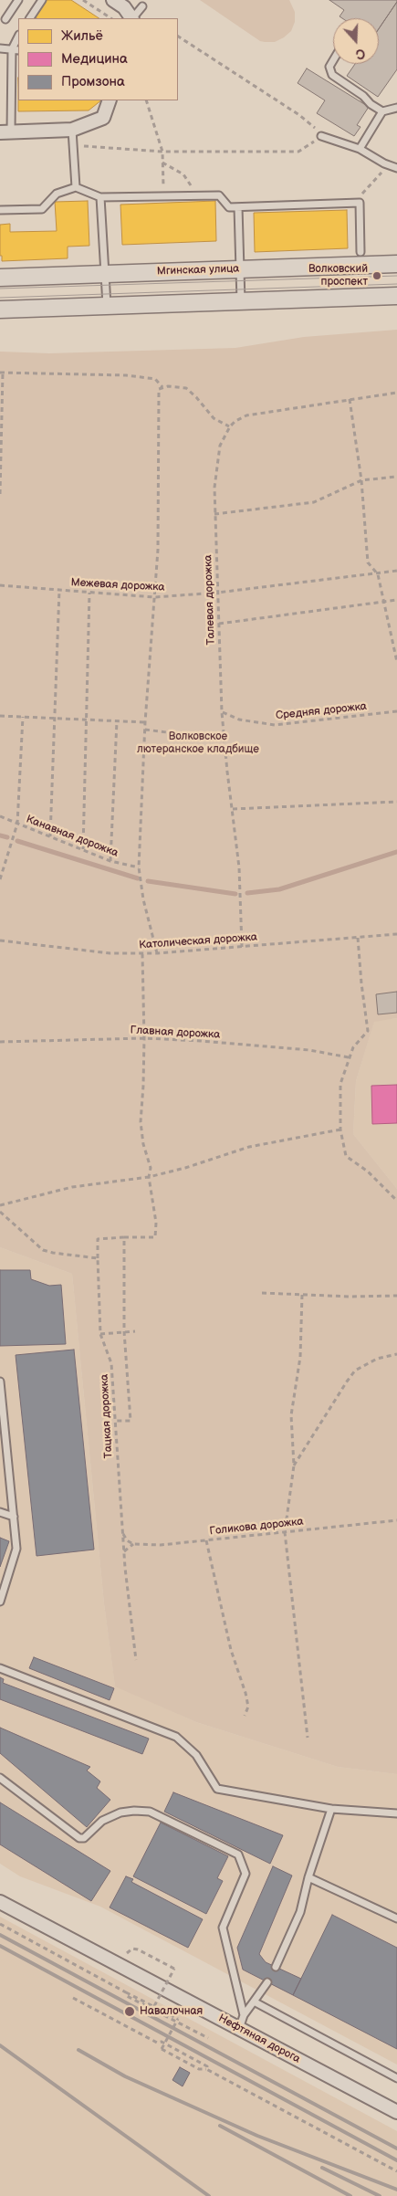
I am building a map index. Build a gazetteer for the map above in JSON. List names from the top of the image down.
{
  "streets": {
    "street": ["Мгинская улица", "Нефтяная дорога"],
    "path": [
      "Межевая дорожка",
      "Талевая дорожка",
      "Средняя дорожка",
      "Канавная дорожка",
      "Католическая дорожка",
      "Главная дорожка",
      "Тацкая дорожка",
      "Голикова дорожка"
    ]
  },
  "crossings": [
    ["Межевая дорожка", "Талевая дорожка"],
    ["Талевая дорожка", "Средняя дорожка"],
    ["Талевая дорожка", "Католическая дорожка"]
  ],
  "parks": ["Волковское лютеранское кладбище"],
  "places": ["Волковский проспект", "Навалочная"],
  "legend": ["Жильё", "Медицина", "Промзона"],
  "north": "bottom"
}
